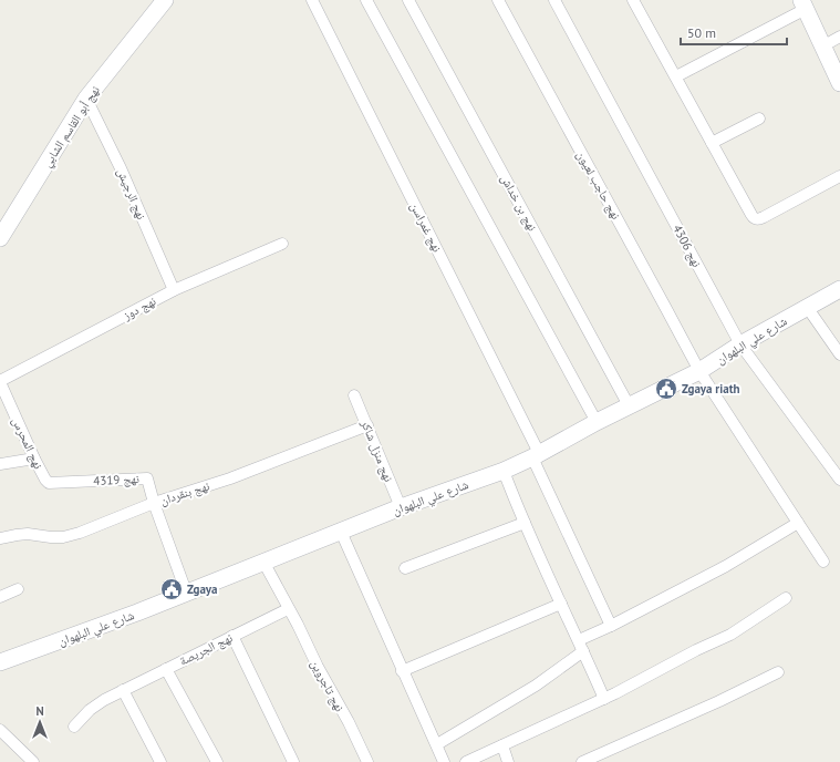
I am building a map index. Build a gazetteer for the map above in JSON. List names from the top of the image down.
{
  "streets": {
    "street": [
      "نهج أبو القاسم الشابي",
      "نهج حاجب لعيون",
      "نهج الرجيش",
      "نهج بن خداش",
      "نهج غمراسن",
      "نهج 4306",
      "نهج دوز",
      "شارع علي البلهوان",
      "نهج المحرس",
      "نهج منزل شاكر",
      "نهج 4319",
      "نهج بنقردان",
      "نهج الجريصة",
      "نهج تاجروين"
    ]
  },
  "crossings": [
    ["نهج أبو القاسم الشابي", "نهج الرجيش"],
    ["نهج حاجب لعيون", "شارع علي البلهوان"],
    ["نهج الرجيش", "نهج دوز"],
    ["نهج بن خداش", "شارع علي البلهوان"],
    ["نهج غمراسن", "شارع علي البلهوان"],
    ["نهج 4306", "شارع علي البلهوان"],
    ["نهج دوز", "نهج المحرس"],
    ["شارع علي البلهوان", "نهج منزل شاكر"],
    ["شارع علي البلهوان", "نهج 4319"],
    ["شارع علي البلهوان", "نهج تاجروين"],
    ["نهج المحرس", "نهج 4319"],
    ["نهج منزل شاكر", "نهج بنقردان"],
    ["نهج 4319", "نهج بنقردان"],
    ["نهج الجريصة", "نهج تاجروين"]
  ],
  "places": {
    "public building": ["Zgaya riath", "Zgaya"]
  },
  "scale_bar": "50 m",
  "north": "top"
}
